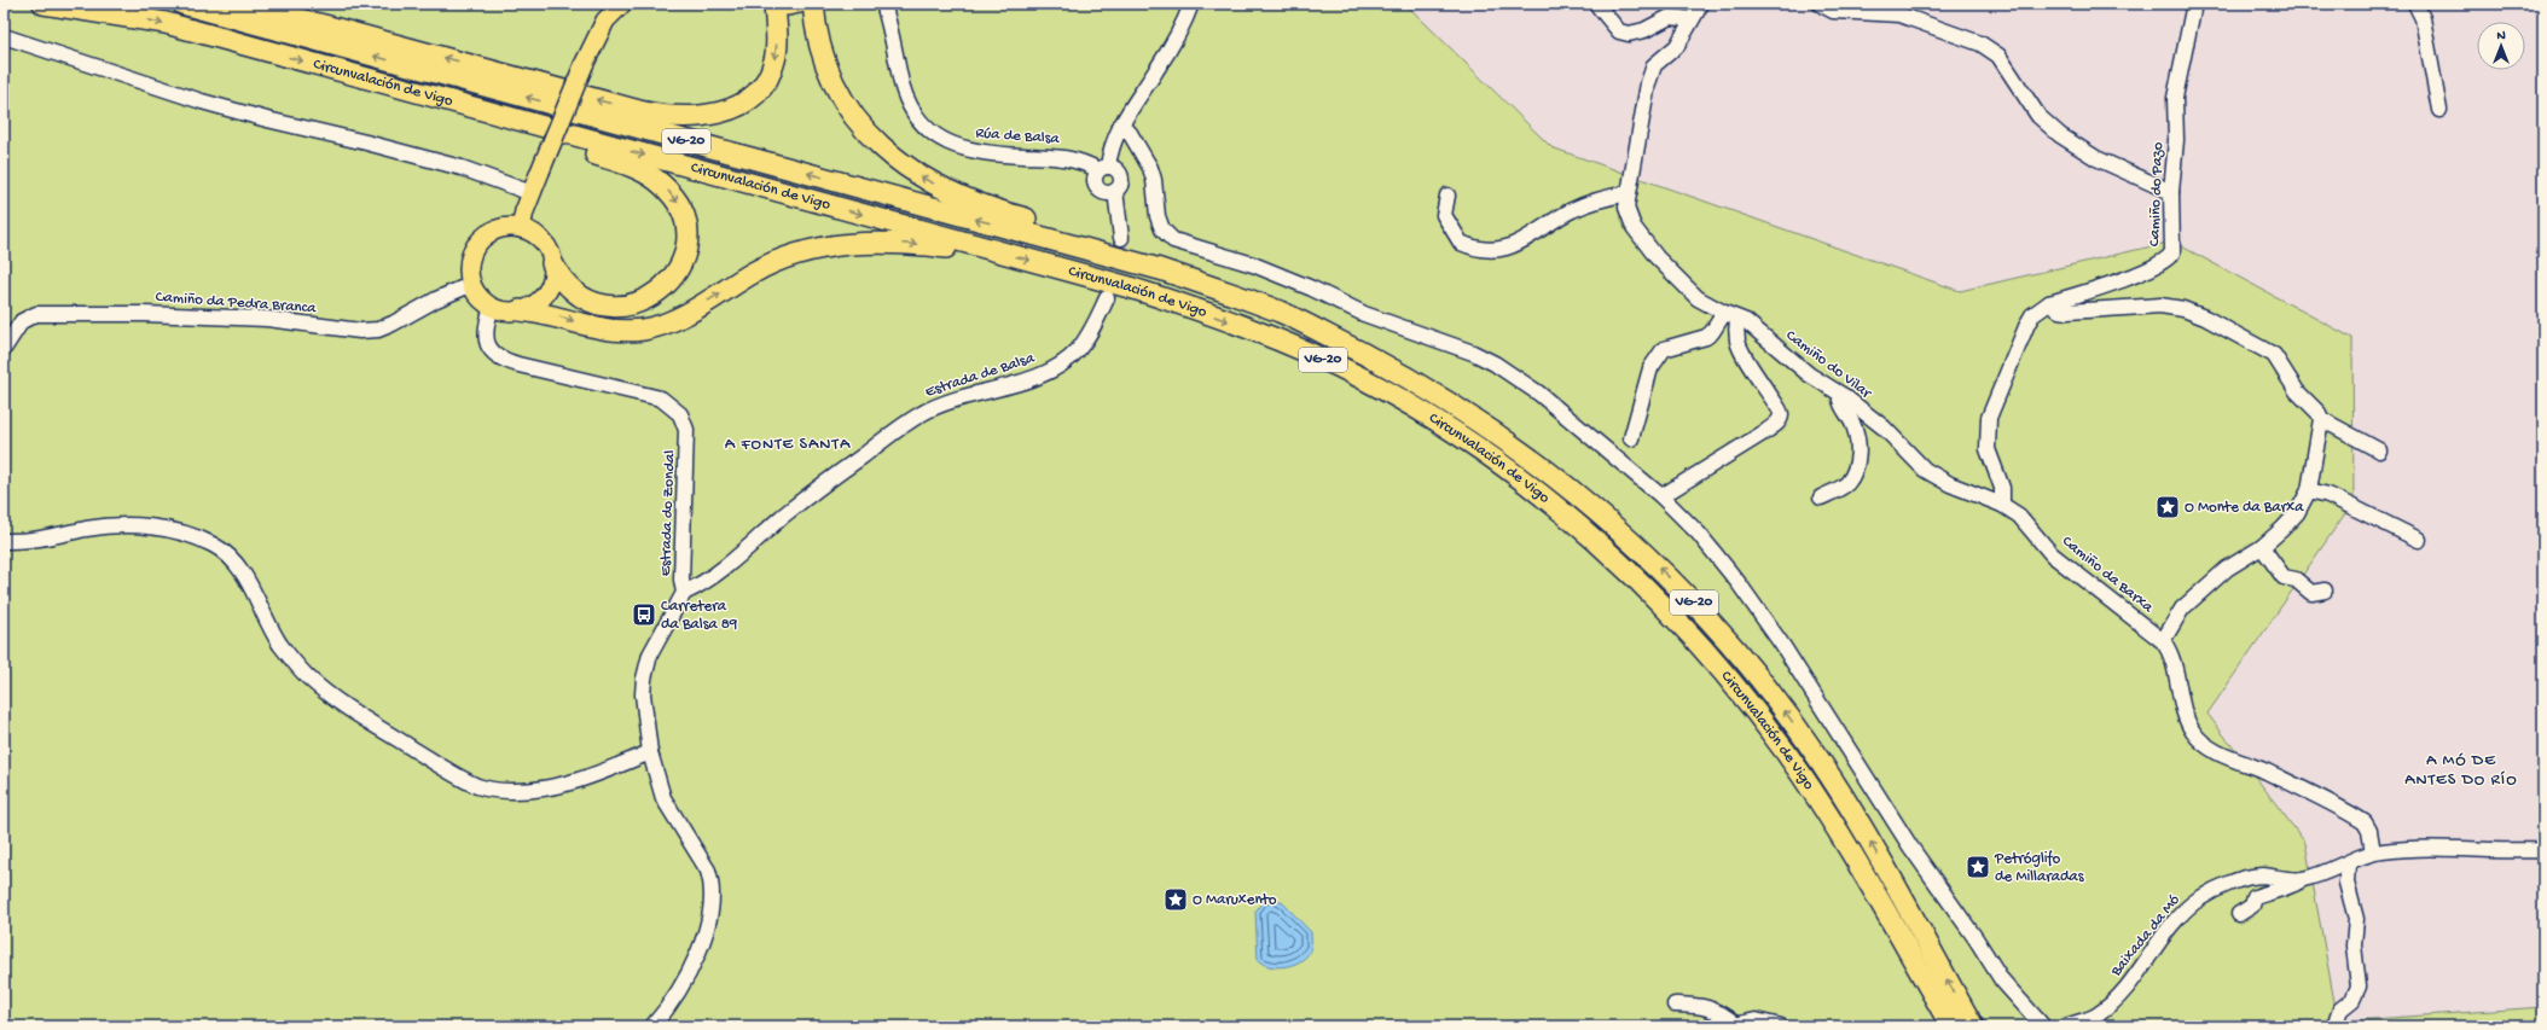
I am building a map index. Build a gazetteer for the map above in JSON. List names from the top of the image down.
{
  "streets": {
    "highway": ["Circunvalación de Vigo", "VG-20"],
    "street": [
      "Rúa de Balsa",
      "Camiño do Pazo",
      "Camiño da Pedra Branca",
      "Camiño do Vilar",
      "Estrada de Balsa",
      "Estrada do Zondal",
      "Camiño da Barxa",
      "Baixada da Mó"
    ]
  },
  "crossings": [
    ["Camiño da Pedra Branca", "Estrada do Zondal"],
    ["Camiño do Vilar", "Camiño da Barxa"],
    ["Estrada de Balsa", "Estrada do Zondal"],
    ["Camiño da Barxa", "Baixada da Mó"]
  ],
  "districts": ["A FONTE SANTA", "A MÓ DE ANTES DO RÍO"],
  "places": {
    "place": ["O Monte da Barxa", "Petróglifo de Millaradas", "O Maruxento"],
    "bus stop": ["Carretera da Balsa 89"]
  },
  "north": "top"
}
